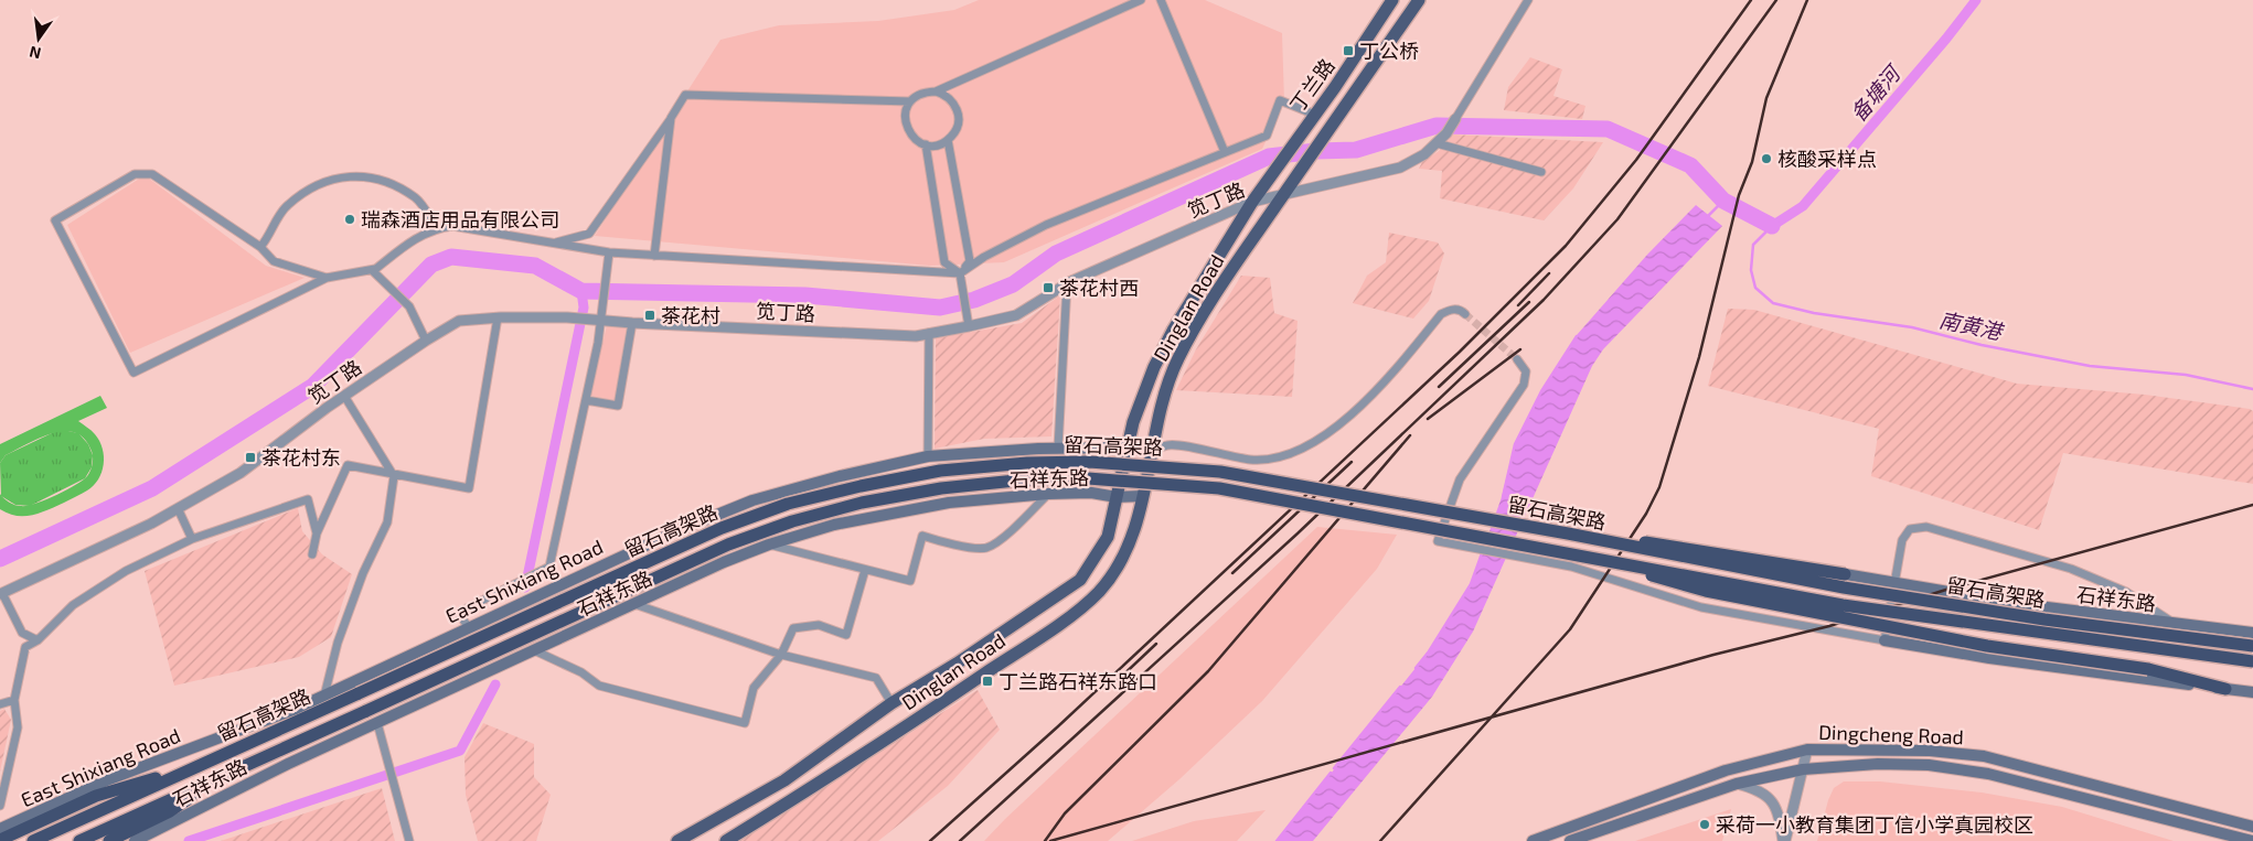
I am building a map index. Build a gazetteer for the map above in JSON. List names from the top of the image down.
{
  "streets": {
    "highway": ["留石高架路"],
    "main road": [
      "丁兰路",
      "Dinglan Road",
      "石祥东路",
      "East Shixiang Road",
      "Dingcheng Road"
    ],
    "street": ["笕丁路"]
  },
  "crossings": [
    ["丁兰路", "Dinglan Road"],
    ["笕丁路", "Dinglan Road"],
    ["Dinglan Road", "石祥东路"],
    ["Dinglan Road", "East Shixiang Road"]
  ],
  "water": ["备塘河", "南黄港"],
  "places": {
    "transit": [
      "丁公桥",
      "茶花村西",
      "茶花村",
      "茶花村东",
      "丁兰路石祥东路口"
    ],
    "other": ["核酸采样点", "瑞森酒店用品有限公司", "采荷一小教育集团丁信小学真园校区"]
  },
  "north": "bottom"
}
